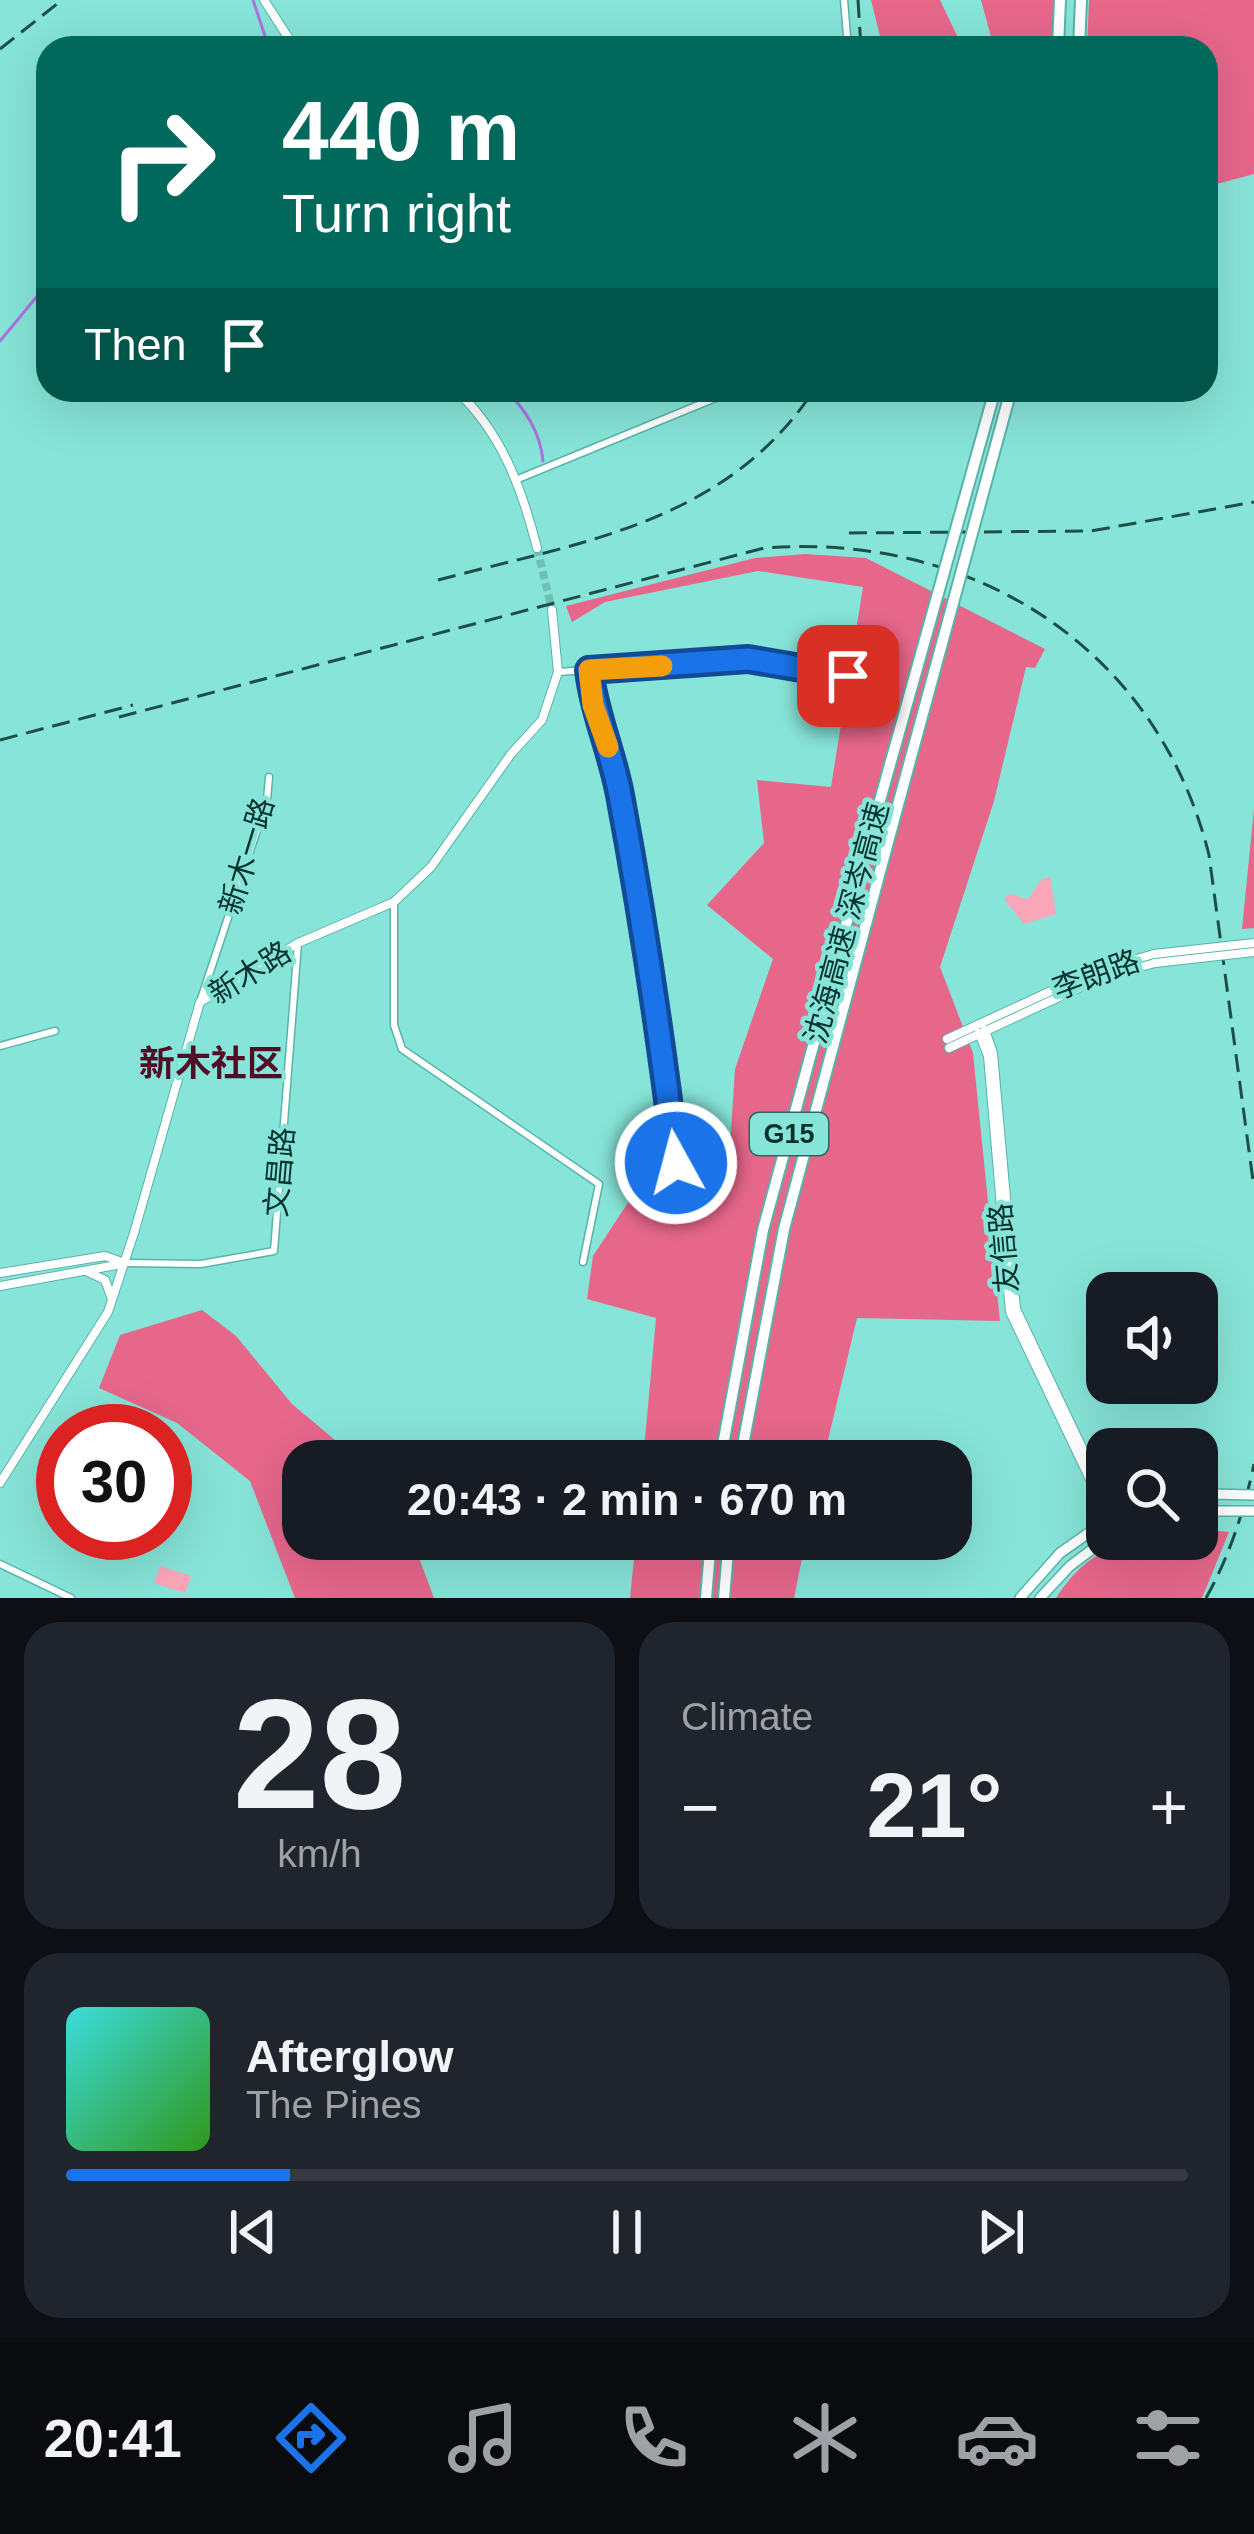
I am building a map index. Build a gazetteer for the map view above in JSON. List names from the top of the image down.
{
  "streets": {
    "highway": ["沈海高速 深岑高速", "G15"],
    "street": [
      "新木一路",
      "新木路",
      "李朗路",
      "文昌路",
      "友信路"
    ]
  },
  "crossings": [
    ["新木一路", "新木路"],
    ["新木路", "文昌路"],
    ["李朗路", "友信路"]
  ],
  "districts": ["新木社区"],
  "page": {
    "turn": ["440 m", "Turn right"],
    "then": "Then",
    "limit": "30",
    "trip": "20:43 · 2 min · 670 m",
    "tile": [
      ["28", "km/h"],
      "Climate"
    ],
    "heat": ["−", "21°", "+"],
    "song": ["Afterglow", "The Pines"],
    "tabs": "20:41"
  }
}
